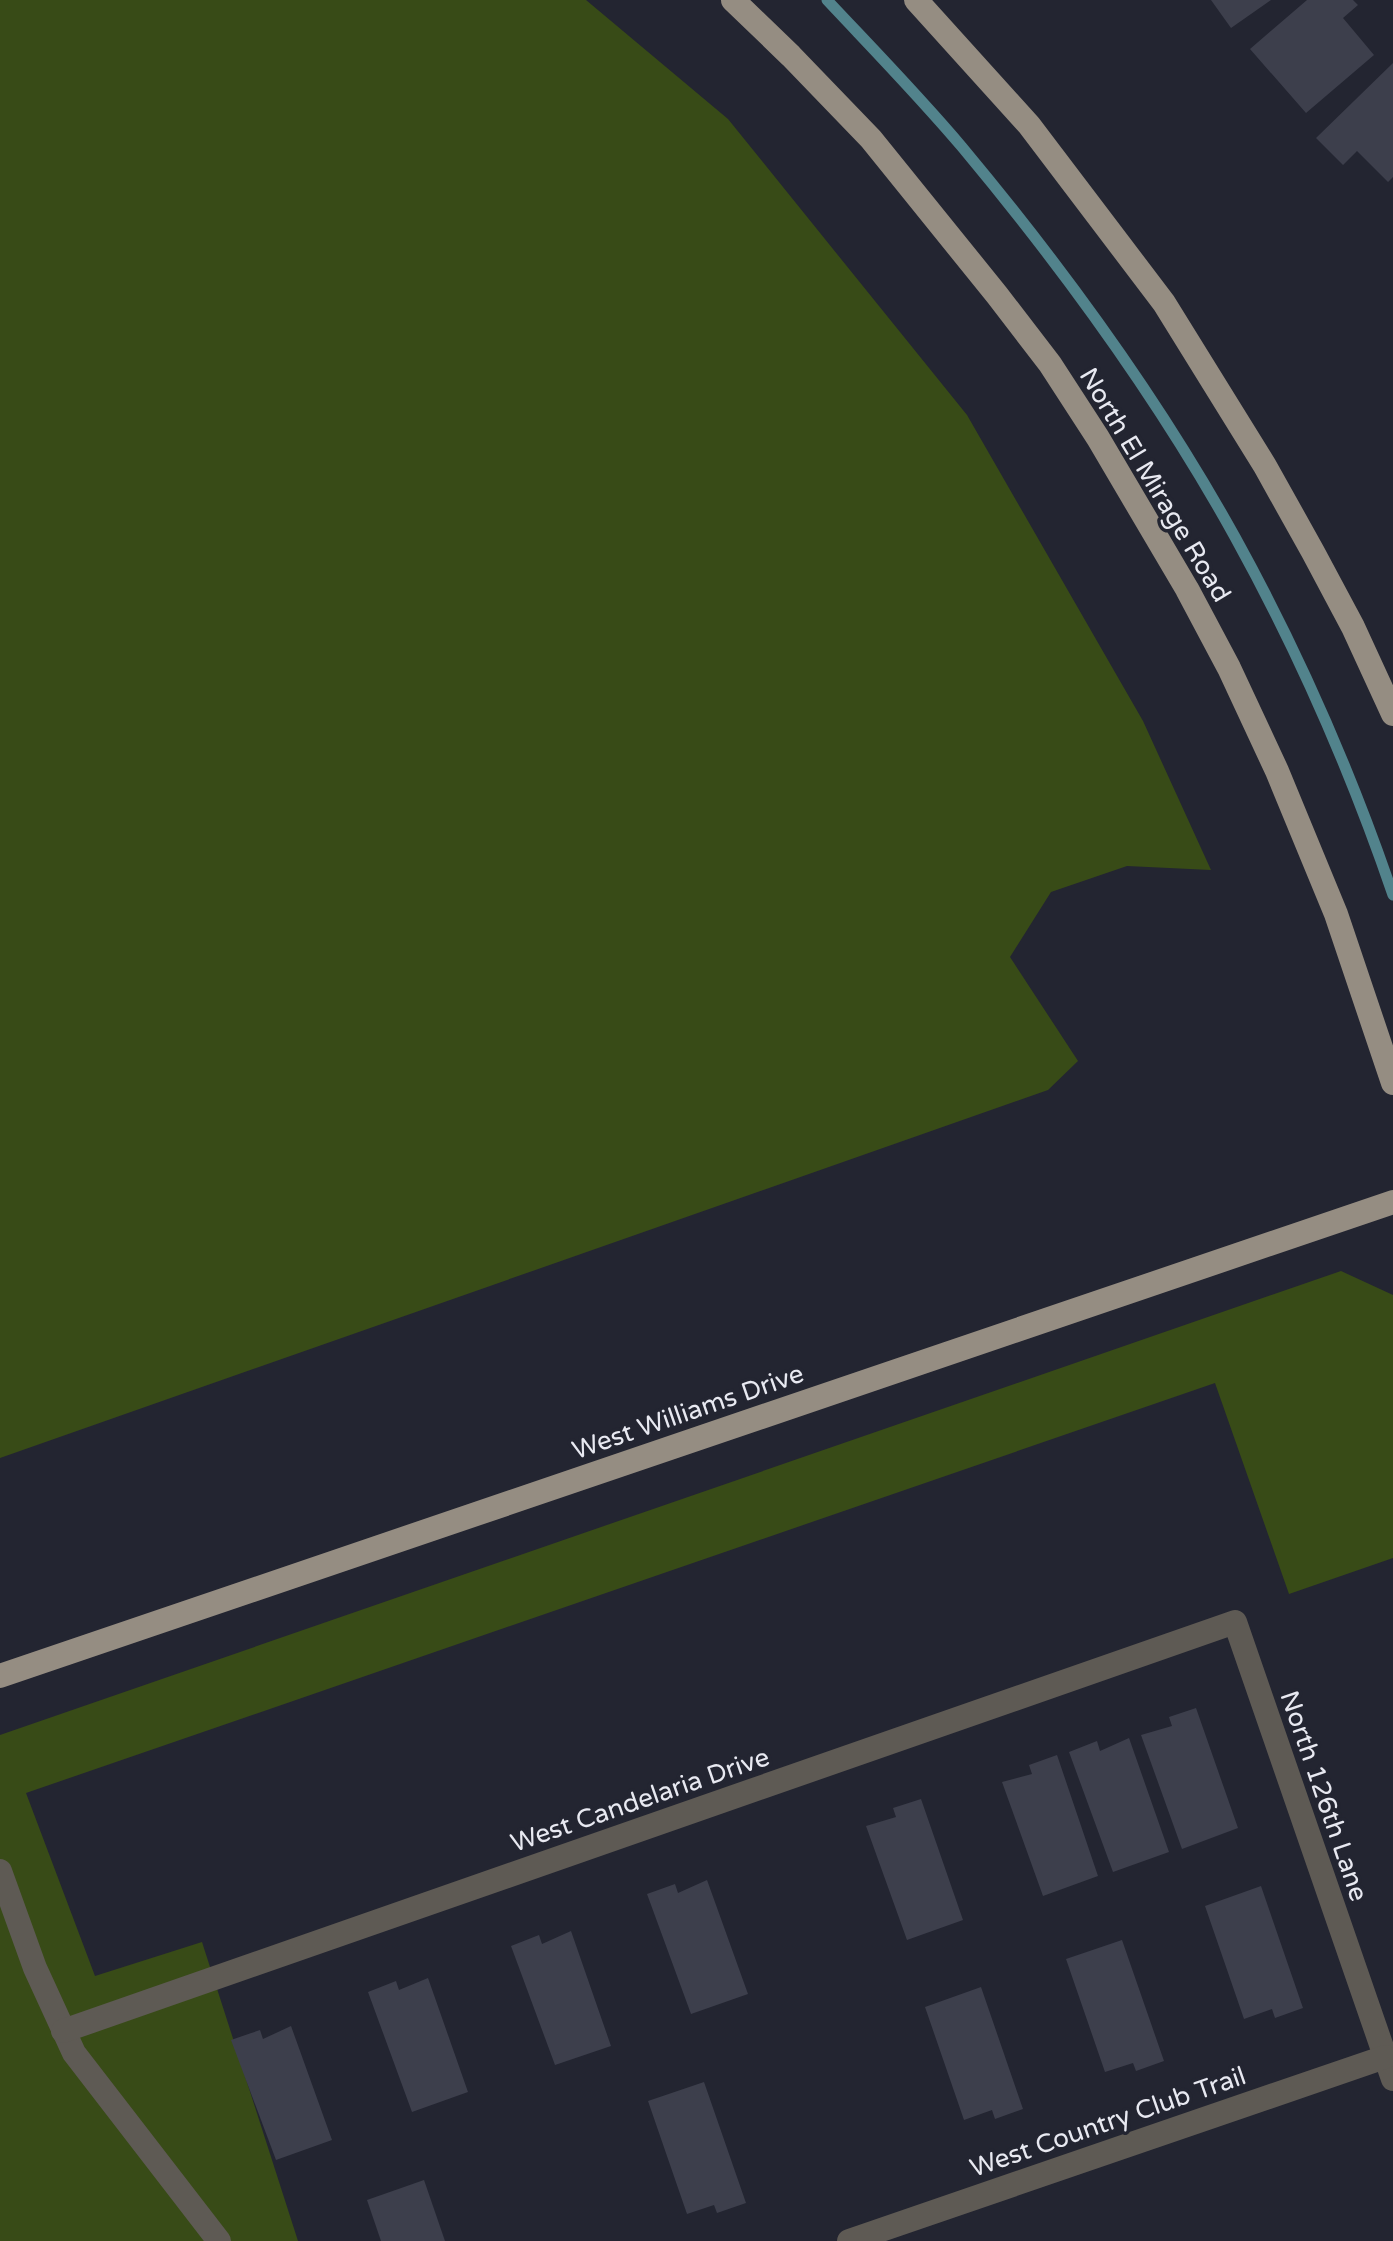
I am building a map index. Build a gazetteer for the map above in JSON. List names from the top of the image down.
{
  "streets": {
    "main road": ["North El Mirage Road", "West Williams Drive"],
    "street": ["North 126th Lane", "West Candelaria Drive", "West Country Club Trail"]
  },
  "crossings": [
    ["North 126th Lane", "West Candelaria Drive"],
    ["North 126th Lane", "West Country Club Trail"]
  ]
}
